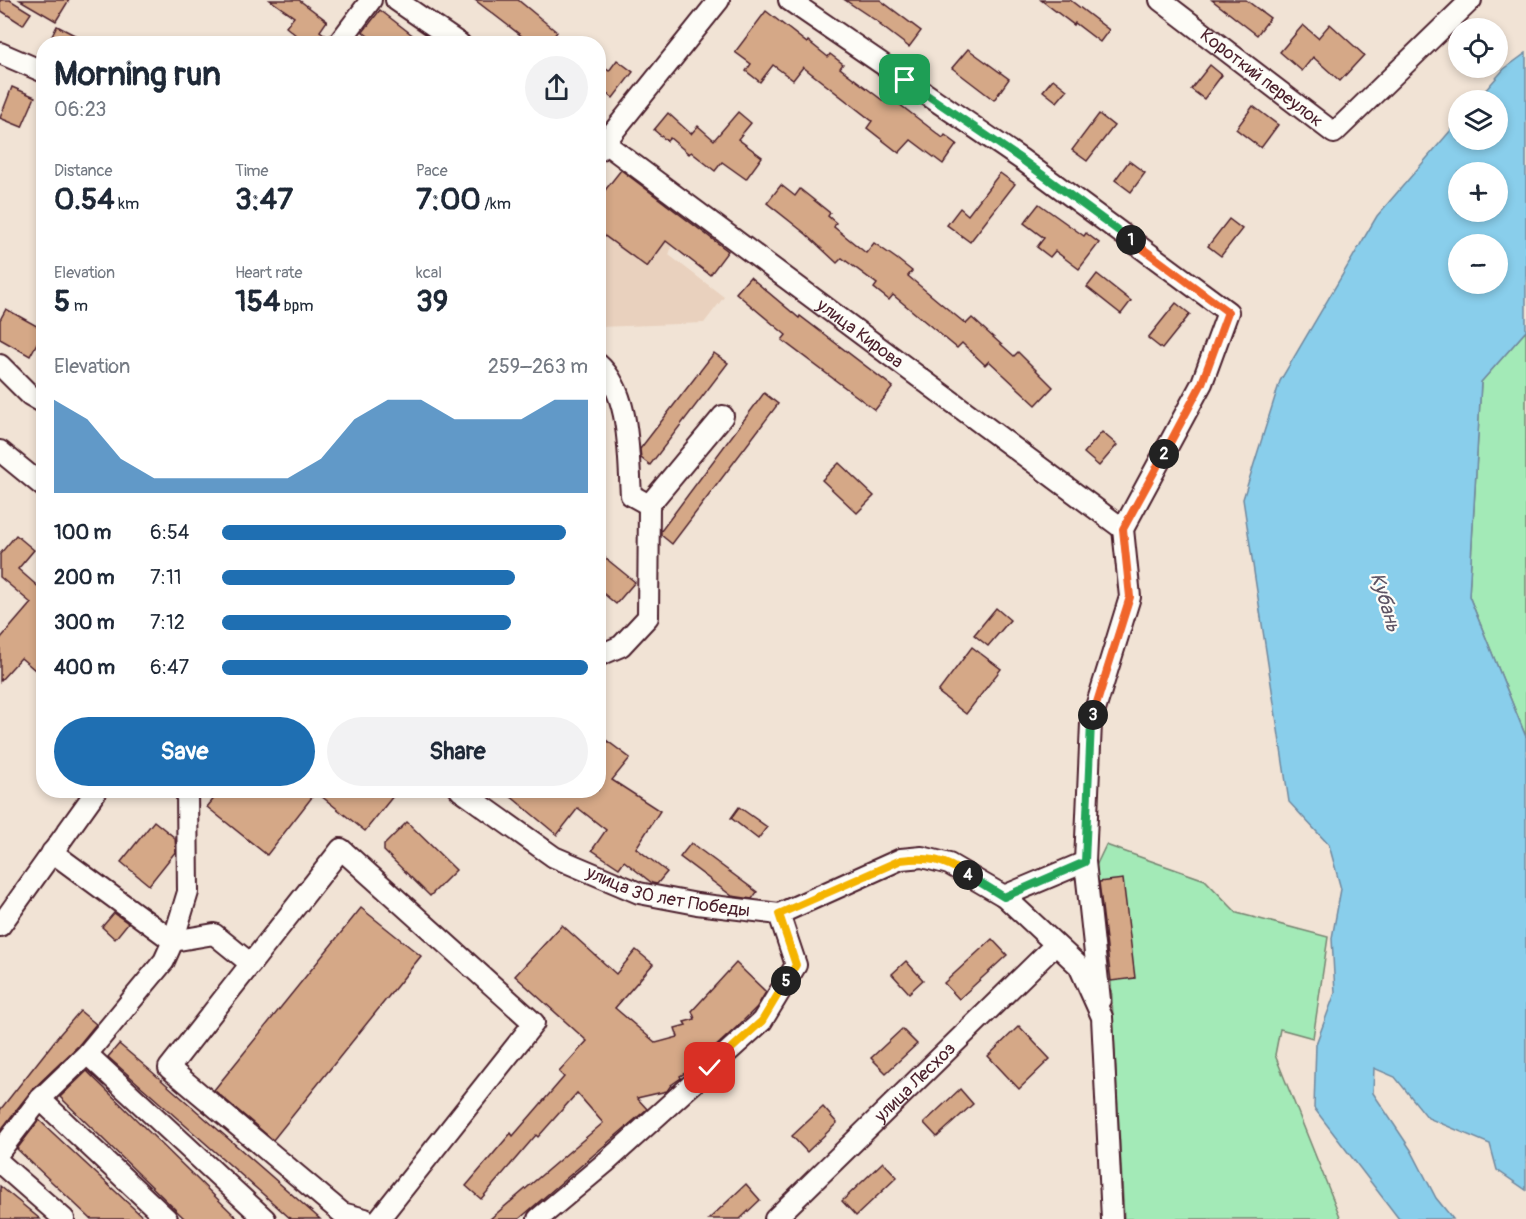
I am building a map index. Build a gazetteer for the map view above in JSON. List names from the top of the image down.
{
  "streets": {
    "street": [
      "Короткий переулок",
      "улица Кирова",
      "улица 30 лет Победы",
      "улица Лесхоз"
    ]
  },
  "water": ["Кубань"],
  "page": {
    "map_buttons": ["+", "−"],
    "heading": ["Morning run", "06:23"],
    "stats": [
      ["Distance", "0.54 km"],
      ["Time", "3:47"],
      ["Pace", "7:00 /km"],
      ["Elevation", "5 m"],
      ["Heart rate", "154 bpm"],
      ["kcal", "39"]
    ],
    "pins": [
      "1",
      "2",
      "3",
      "4",
      "5"
    ],
    "chart": ["Elevation", "259–263 m"],
    "list": [
      {
        "name": "100 m",
        "note": "6:54"
      },
      {
        "name": "200 m",
        "note": "7:11"
      },
      {
        "name": "300 m",
        "note": "7:12"
      },
      {
        "name": "400 m",
        "note": "6:47"
      }
    ],
    "buttons": ["Save", "Share"]
  }
}
